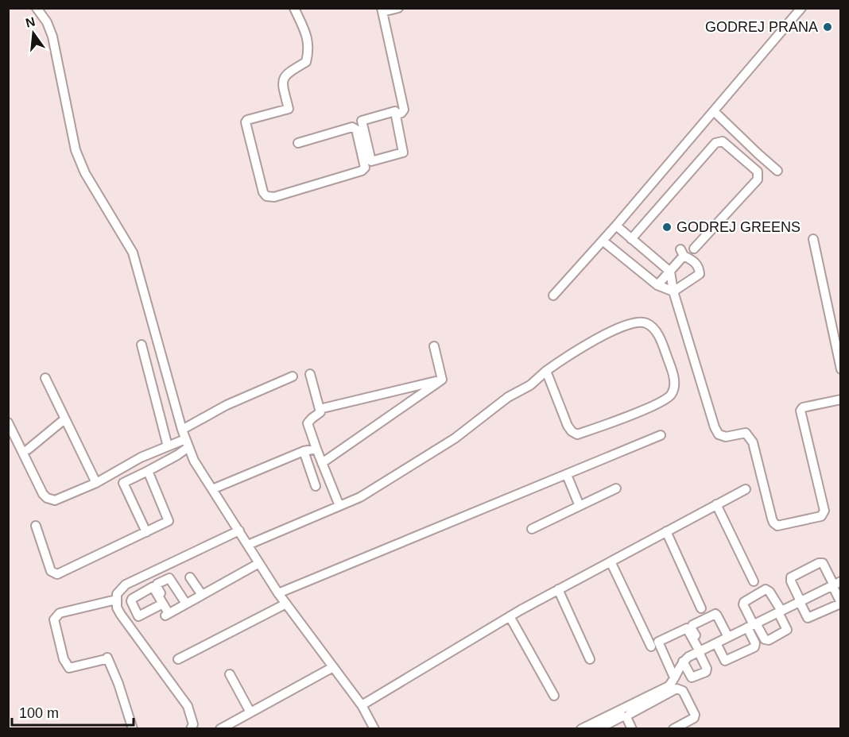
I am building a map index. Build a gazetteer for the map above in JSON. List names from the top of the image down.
{
  "places": ["GODREJ PRANA", "GODREJ GREENS"],
  "scale_bar": "100 m",
  "north": "top"
}
